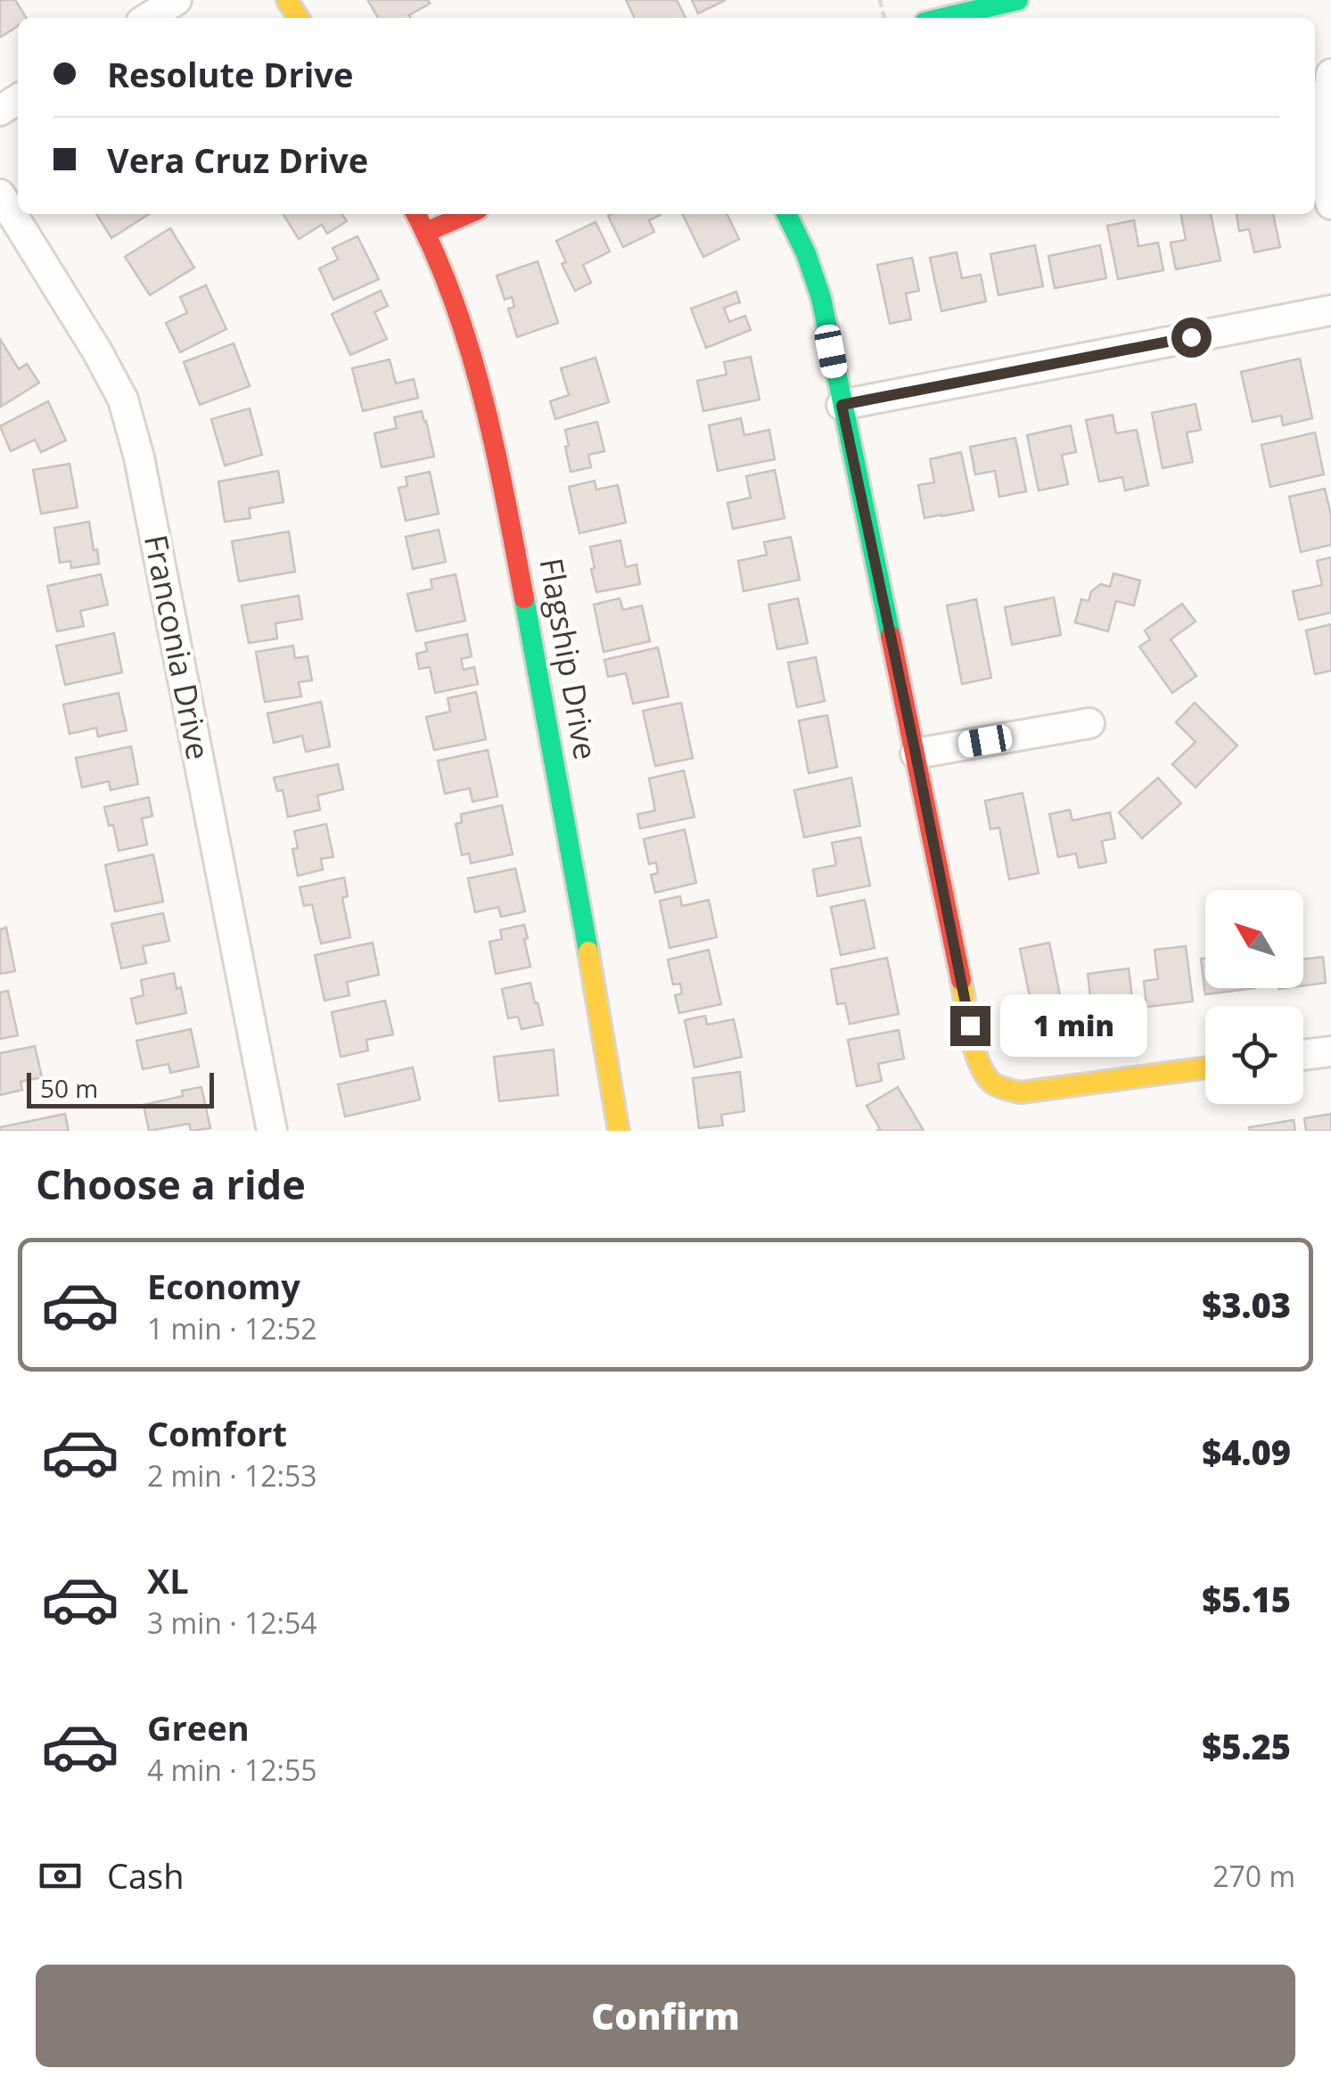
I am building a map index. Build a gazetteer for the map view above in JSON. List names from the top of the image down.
{
  "streets": {
    "street": ["Franconia Drive", "Flagship Drive"]
  },
  "scale_bar": "50 m",
  "north": "top left",
  "page": {
    "banner": ["Resolute Drive", "Vera Cruz Drive"],
    "bubble": "1 min",
    "scale": "50 m",
    "heading": "Choose a ride",
    "list": [
      {
        "name": "Economy",
        "note": "1 min · 12:52",
        "value": "$3.03"
      },
      {
        "name": "Comfort",
        "note": "2 min · 12:53",
        "value": "$4.09"
      },
      {
        "name": "XL",
        "note": "3 min · 12:54",
        "value": "$5.15"
      },
      {
        "name": "Green",
        "note": "4 min · 12:55",
        "value": "$5.25"
      }
    ],
    "pay": ["Cash", "270 m"],
    "buttons": "Confirm"
  }
}
